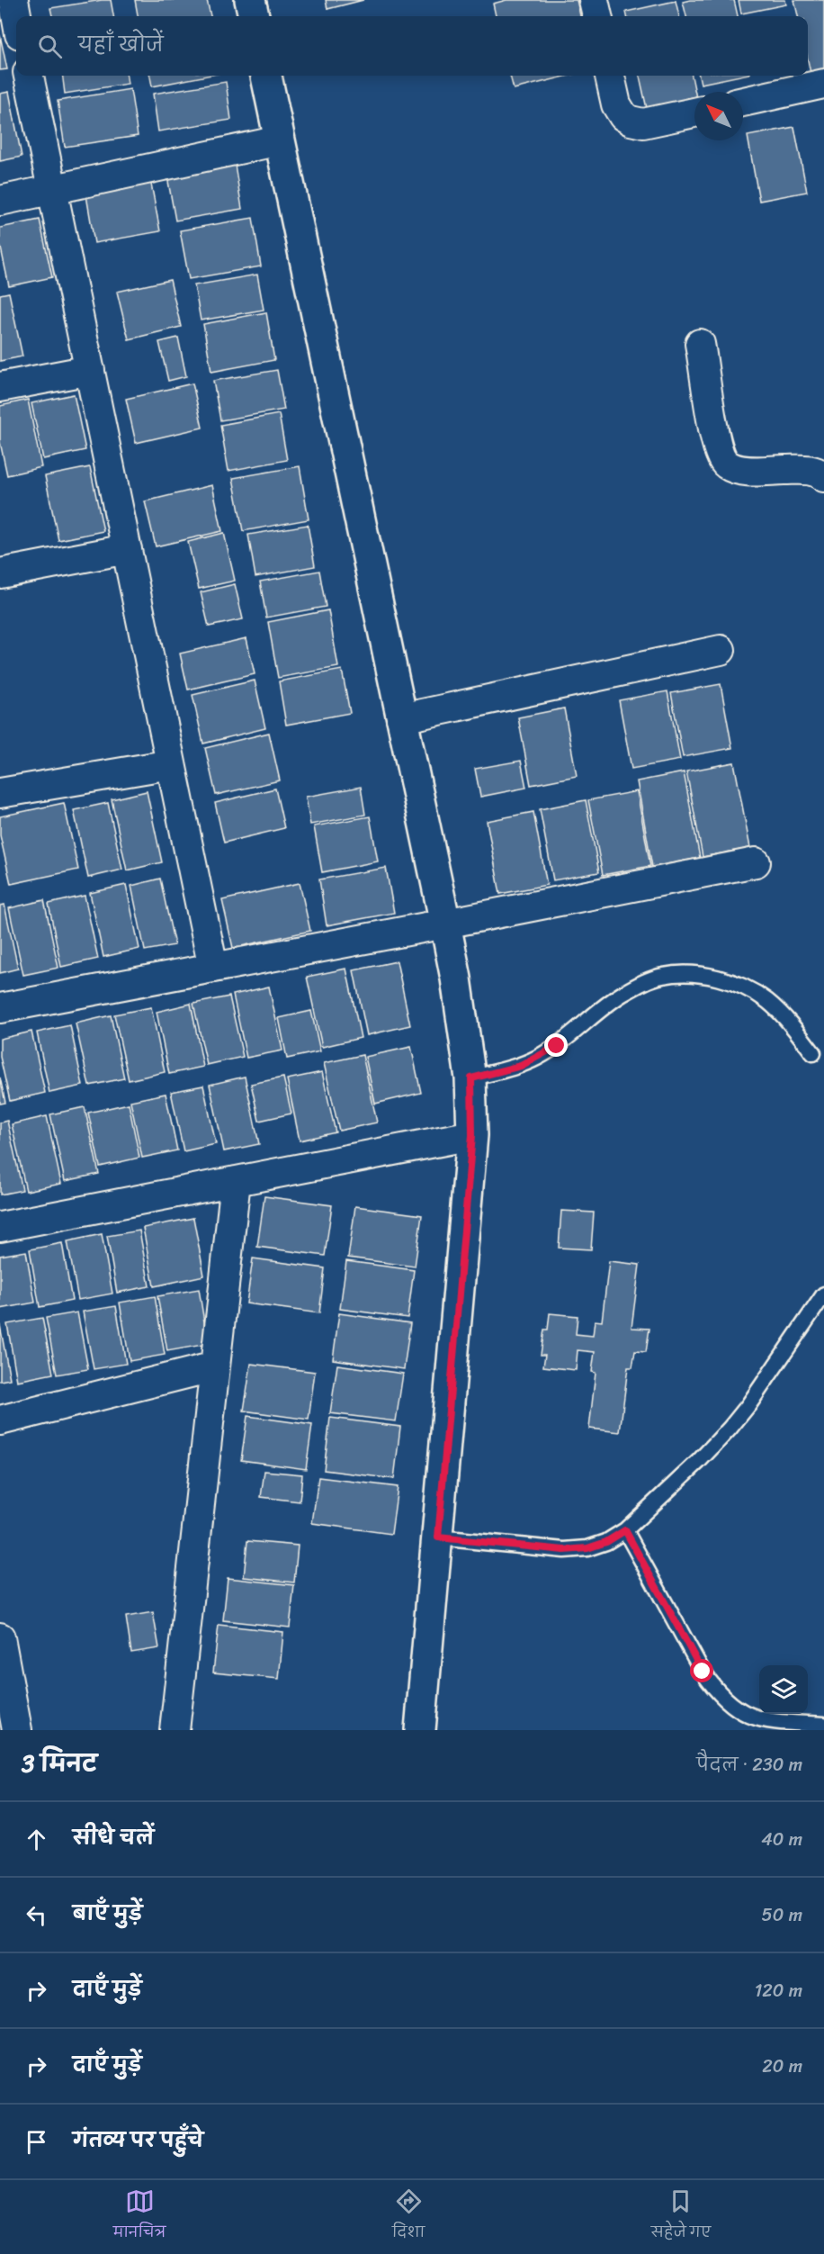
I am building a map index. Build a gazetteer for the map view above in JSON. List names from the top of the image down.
{
  "north": "top left",
  "page": {
    "search": "यहाँ खोजें",
    "heading": ["3 मिनट", "पैदल · 230 m"],
    "list": [
      ["सीधे चलें", "40 m"],
      ["बाएँ मुड़ें", "50 m"],
      ["दाएँ मुड़ें", "120 m"],
      ["दाएँ मुड़ें", "20 m"],
      "गंतव्य पर पहुँचे"
    ],
    "nav": ["मानचित्र", "दिशा", "सहेजे गए"]
  }
}
